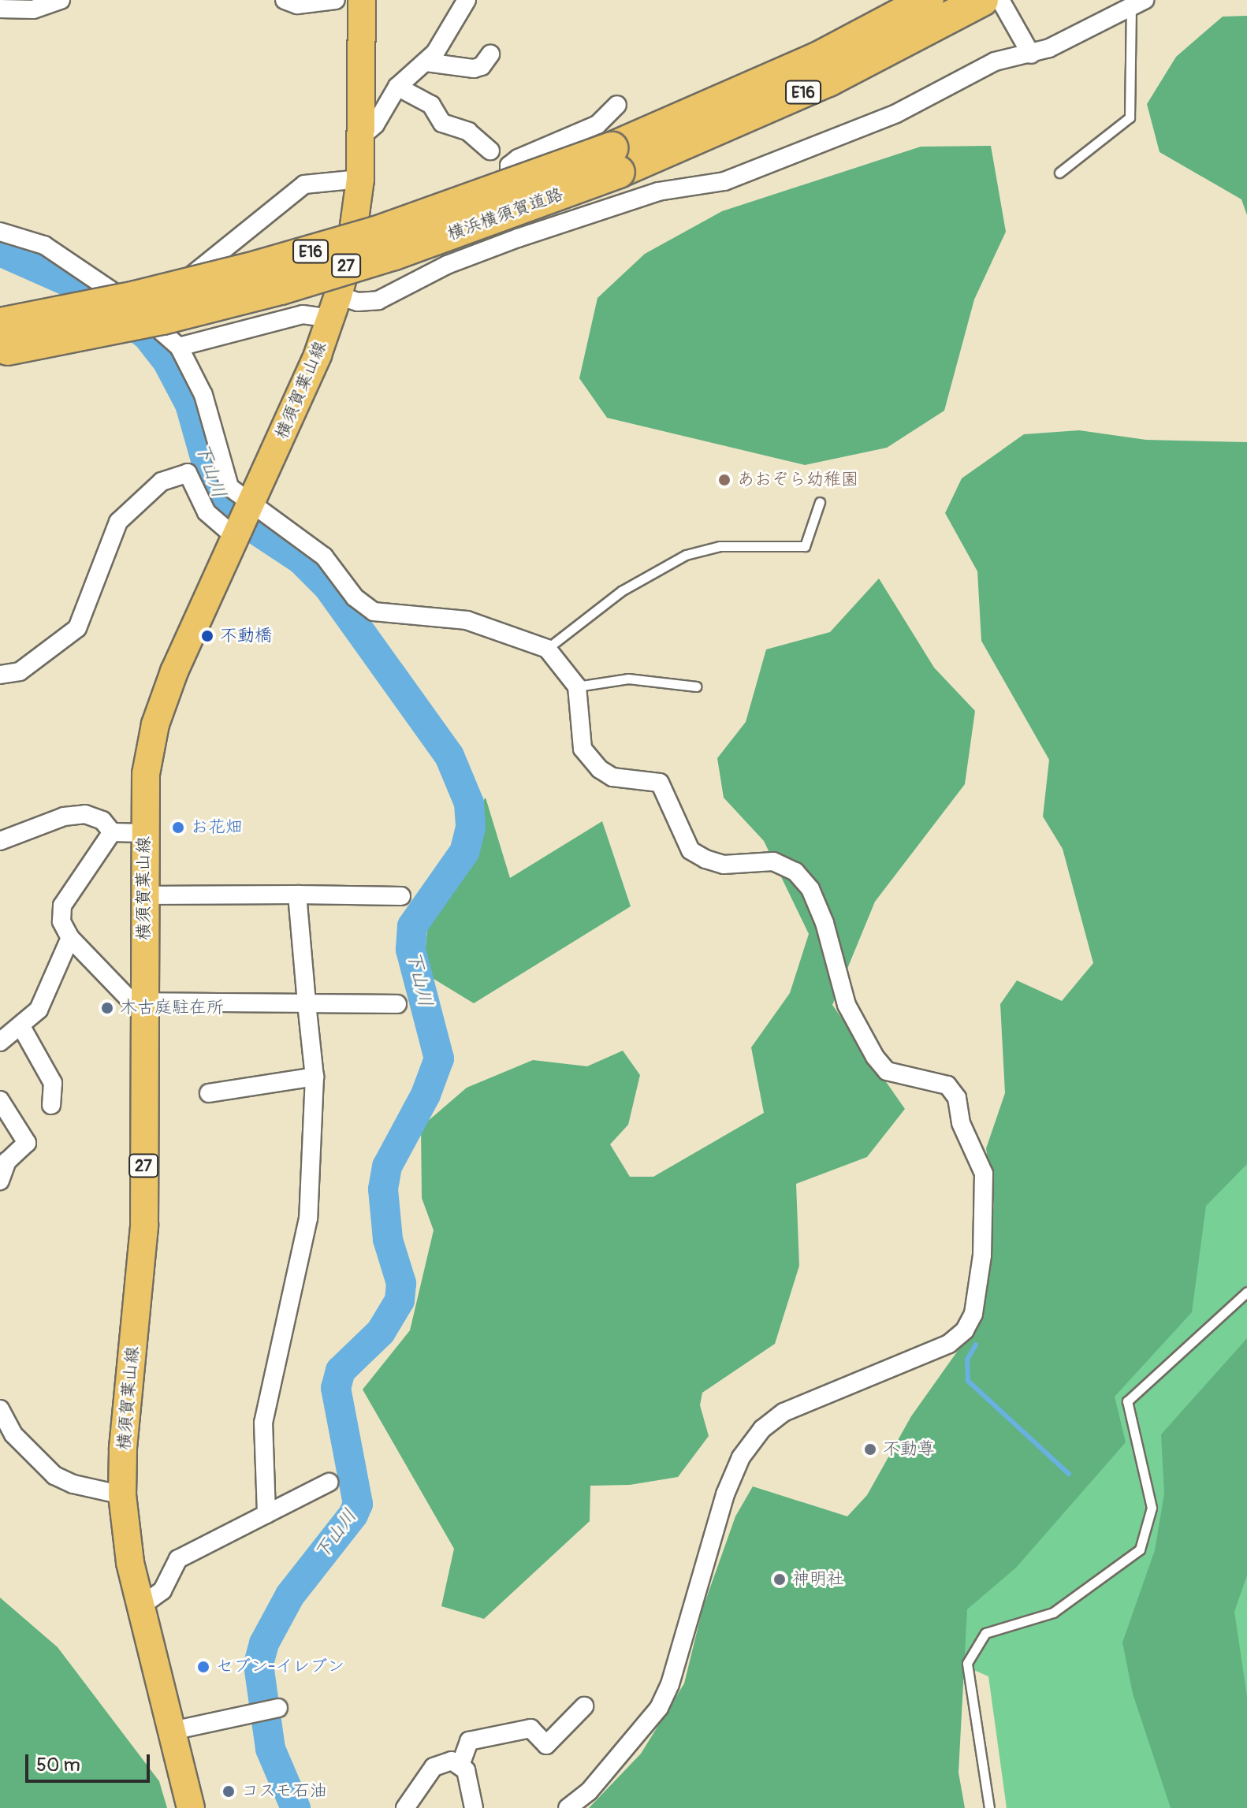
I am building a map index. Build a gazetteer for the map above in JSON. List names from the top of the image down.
{
  "streets": {
    "highway": ["E16", "横浜横須賀道路"],
    "main road": ["27", "横須賀葉山線"]
  },
  "water": ["下山川"],
  "places": [
    "あおぞら幼稚園",
    "不動橋",
    "お花畑",
    "木古庭駐在所",
    "不動尊",
    "神明社",
    "セブン-イレブン",
    "コスモ石油"
  ],
  "scale_bar": "50 m"
}
